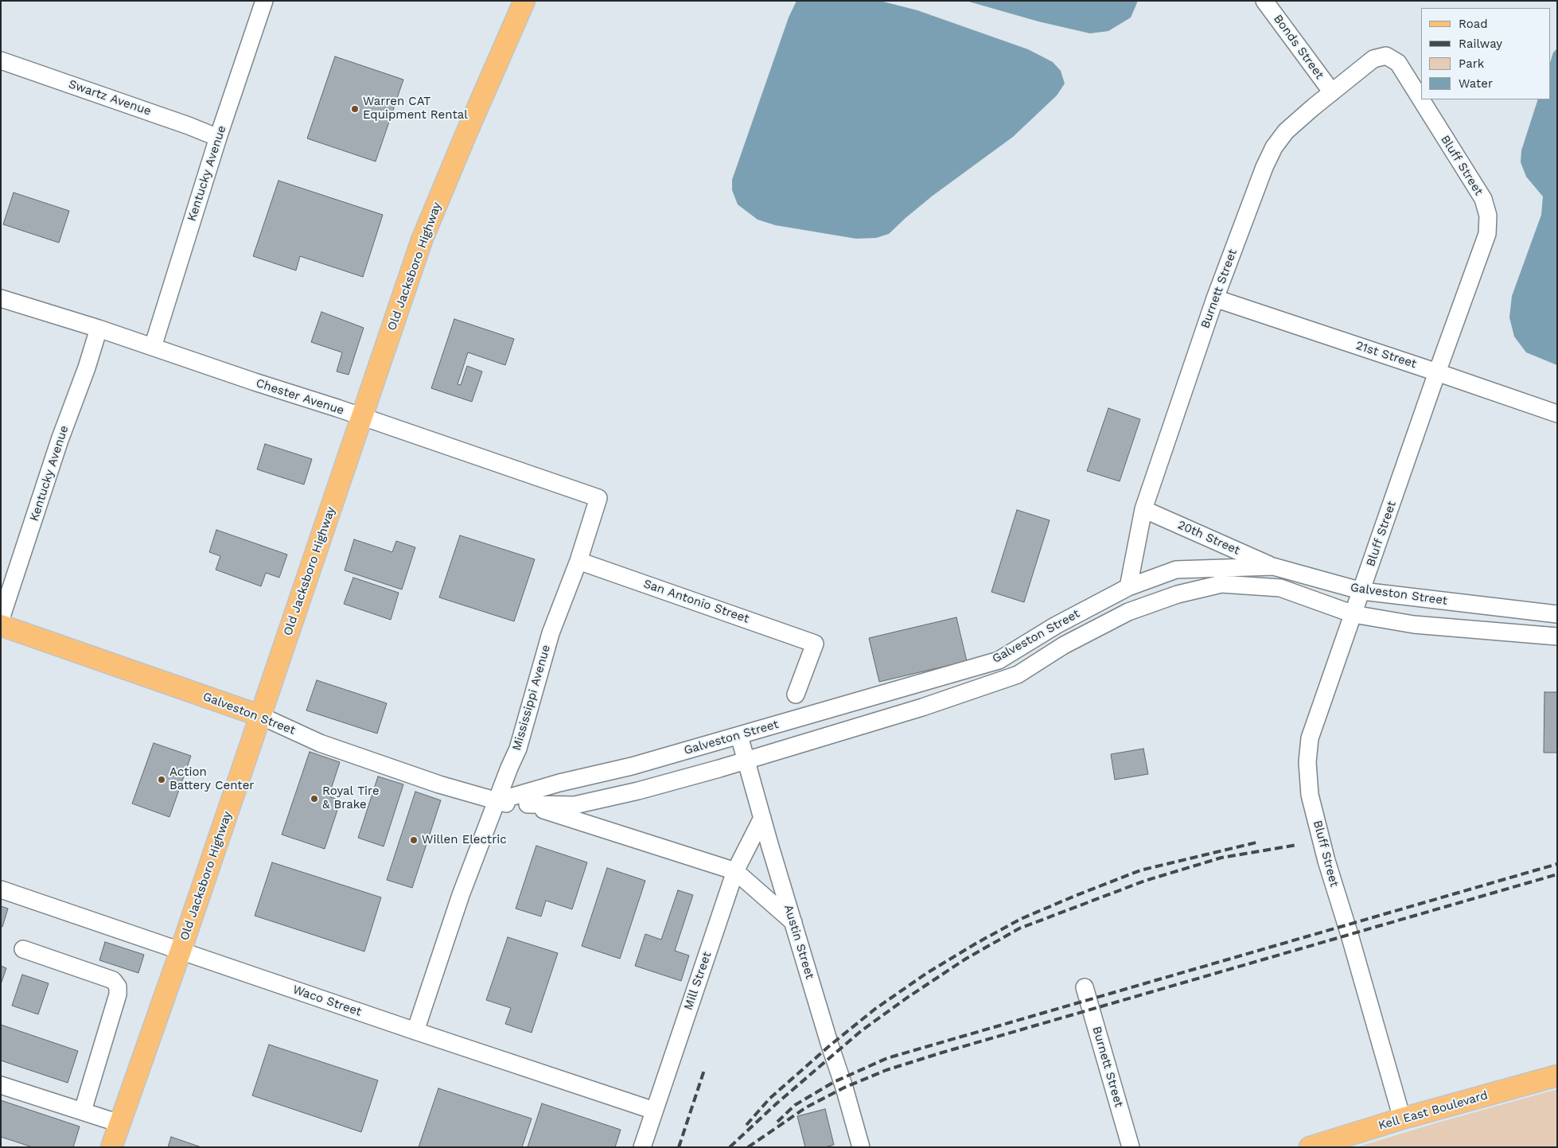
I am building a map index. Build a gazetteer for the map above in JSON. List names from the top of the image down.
{
  "streets": {
    "main road": ["Old Jacksboro Highway", "Galveston Street", "Kell East Boulevard"],
    "street": [
      "Bonds Street",
      "Swartz Avenue",
      "Bluff Street",
      "Kentucky Avenue",
      "Burnett Street",
      "21st Street",
      "Chester Avenue",
      "20th Street",
      "San Antonio Street",
      "Mississippi Avenue",
      "Austin Street",
      "Mill Street",
      "Waco Street"
    ]
  },
  "crossings": [
    ["Bonds Street", "Burnett Street"],
    ["Swartz Avenue", "Kentucky Avenue"],
    ["Bluff Street", "Burnett Street"],
    ["Bluff Street", "21st Street"],
    ["Bluff Street", "Galveston Street"],
    ["Bluff Street", "Kell East Boulevard"],
    ["Kentucky Avenue", "Chester Avenue"],
    ["Old Jacksboro Highway", "Chester Avenue"],
    ["Old Jacksboro Highway", "Galveston Street"],
    ["Old Jacksboro Highway", "Waco Street"],
    ["Burnett Street", "21st Street"],
    ["Burnett Street", "20th Street"],
    ["Burnett Street", "Galveston Street"],
    ["Chester Avenue", "Mississippi Avenue"],
    ["20th Street", "Galveston Street"],
    ["Galveston Street", "Mississippi Avenue"],
    ["Galveston Street", "Austin Street"],
    ["Galveston Street", "Mill Street"],
    ["San Antonio Street", "Mississippi Avenue"],
    ["Mississippi Avenue", "Waco Street"],
    ["Austin Street", "Mill Street"],
    ["Mill Street", "Waco Street"]
  ],
  "places": [
    "Warren CAT Equipment Rental",
    "Action Battery Center",
    "Royal Tire & Brake",
    "Willen Electric"
  ],
  "legend": [
    "Road",
    "Railway",
    "Park",
    "Water"
  ]
}
